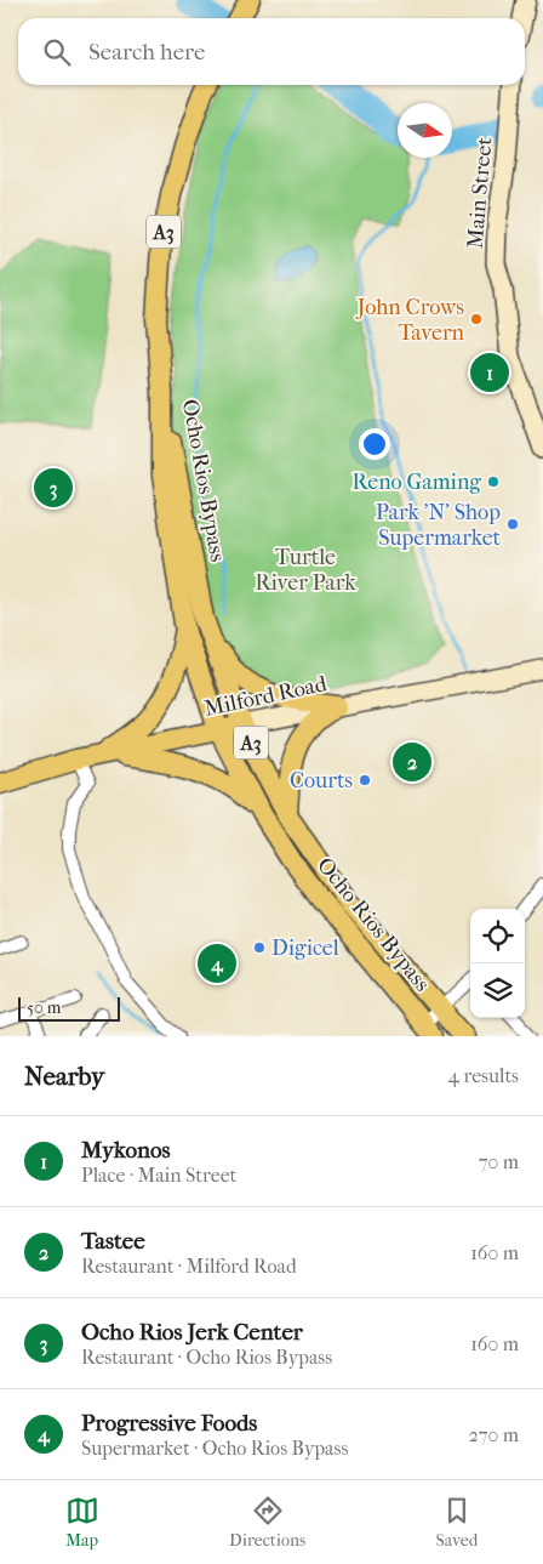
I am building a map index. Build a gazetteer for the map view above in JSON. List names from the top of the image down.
{
  "streets": {
    "main road": ["A3", "Ocho Rios Bypass", "Milford Road"],
    "street": ["Main Street"]
  },
  "crossings": [
    ["A3", "Ocho Rios Bypass"],
    ["Ocho Rios Bypass", "Milford Road"]
  ],
  "parks": ["Turtle River Park"],
  "places": [
    "John Crows Tavern",
    "Reno Gaming",
    "Park 'N' Shop Supermarket",
    "Courts",
    "Digicel"
  ],
  "scale_bar": "50 m",
  "north": "right",
  "page": {
    "search": "Search here",
    "pins": [
      "1",
      "3",
      "2",
      "4"
    ],
    "scale": "50 m",
    "heading": ["Nearby", "4 results"],
    "list": [
      {
        "mark": "1",
        "name": "Mykonos",
        "note": "Place · Main Street",
        "value": "70 m"
      },
      {
        "mark": "2",
        "name": "Tastee",
        "note": "Restaurant · Milford Road",
        "value": "160 m"
      },
      {
        "mark": "3",
        "name": "Ocho Rios Jerk Center",
        "note": "Restaurant · Ocho Rios Bypass",
        "value": "160 m"
      },
      {
        "mark": "4",
        "name": "Progressive Foods",
        "note": "Supermarket · Ocho Rios Bypass",
        "value": "270 m"
      }
    ],
    "nav": ["Map", "Directions", "Saved"]
  }
}
